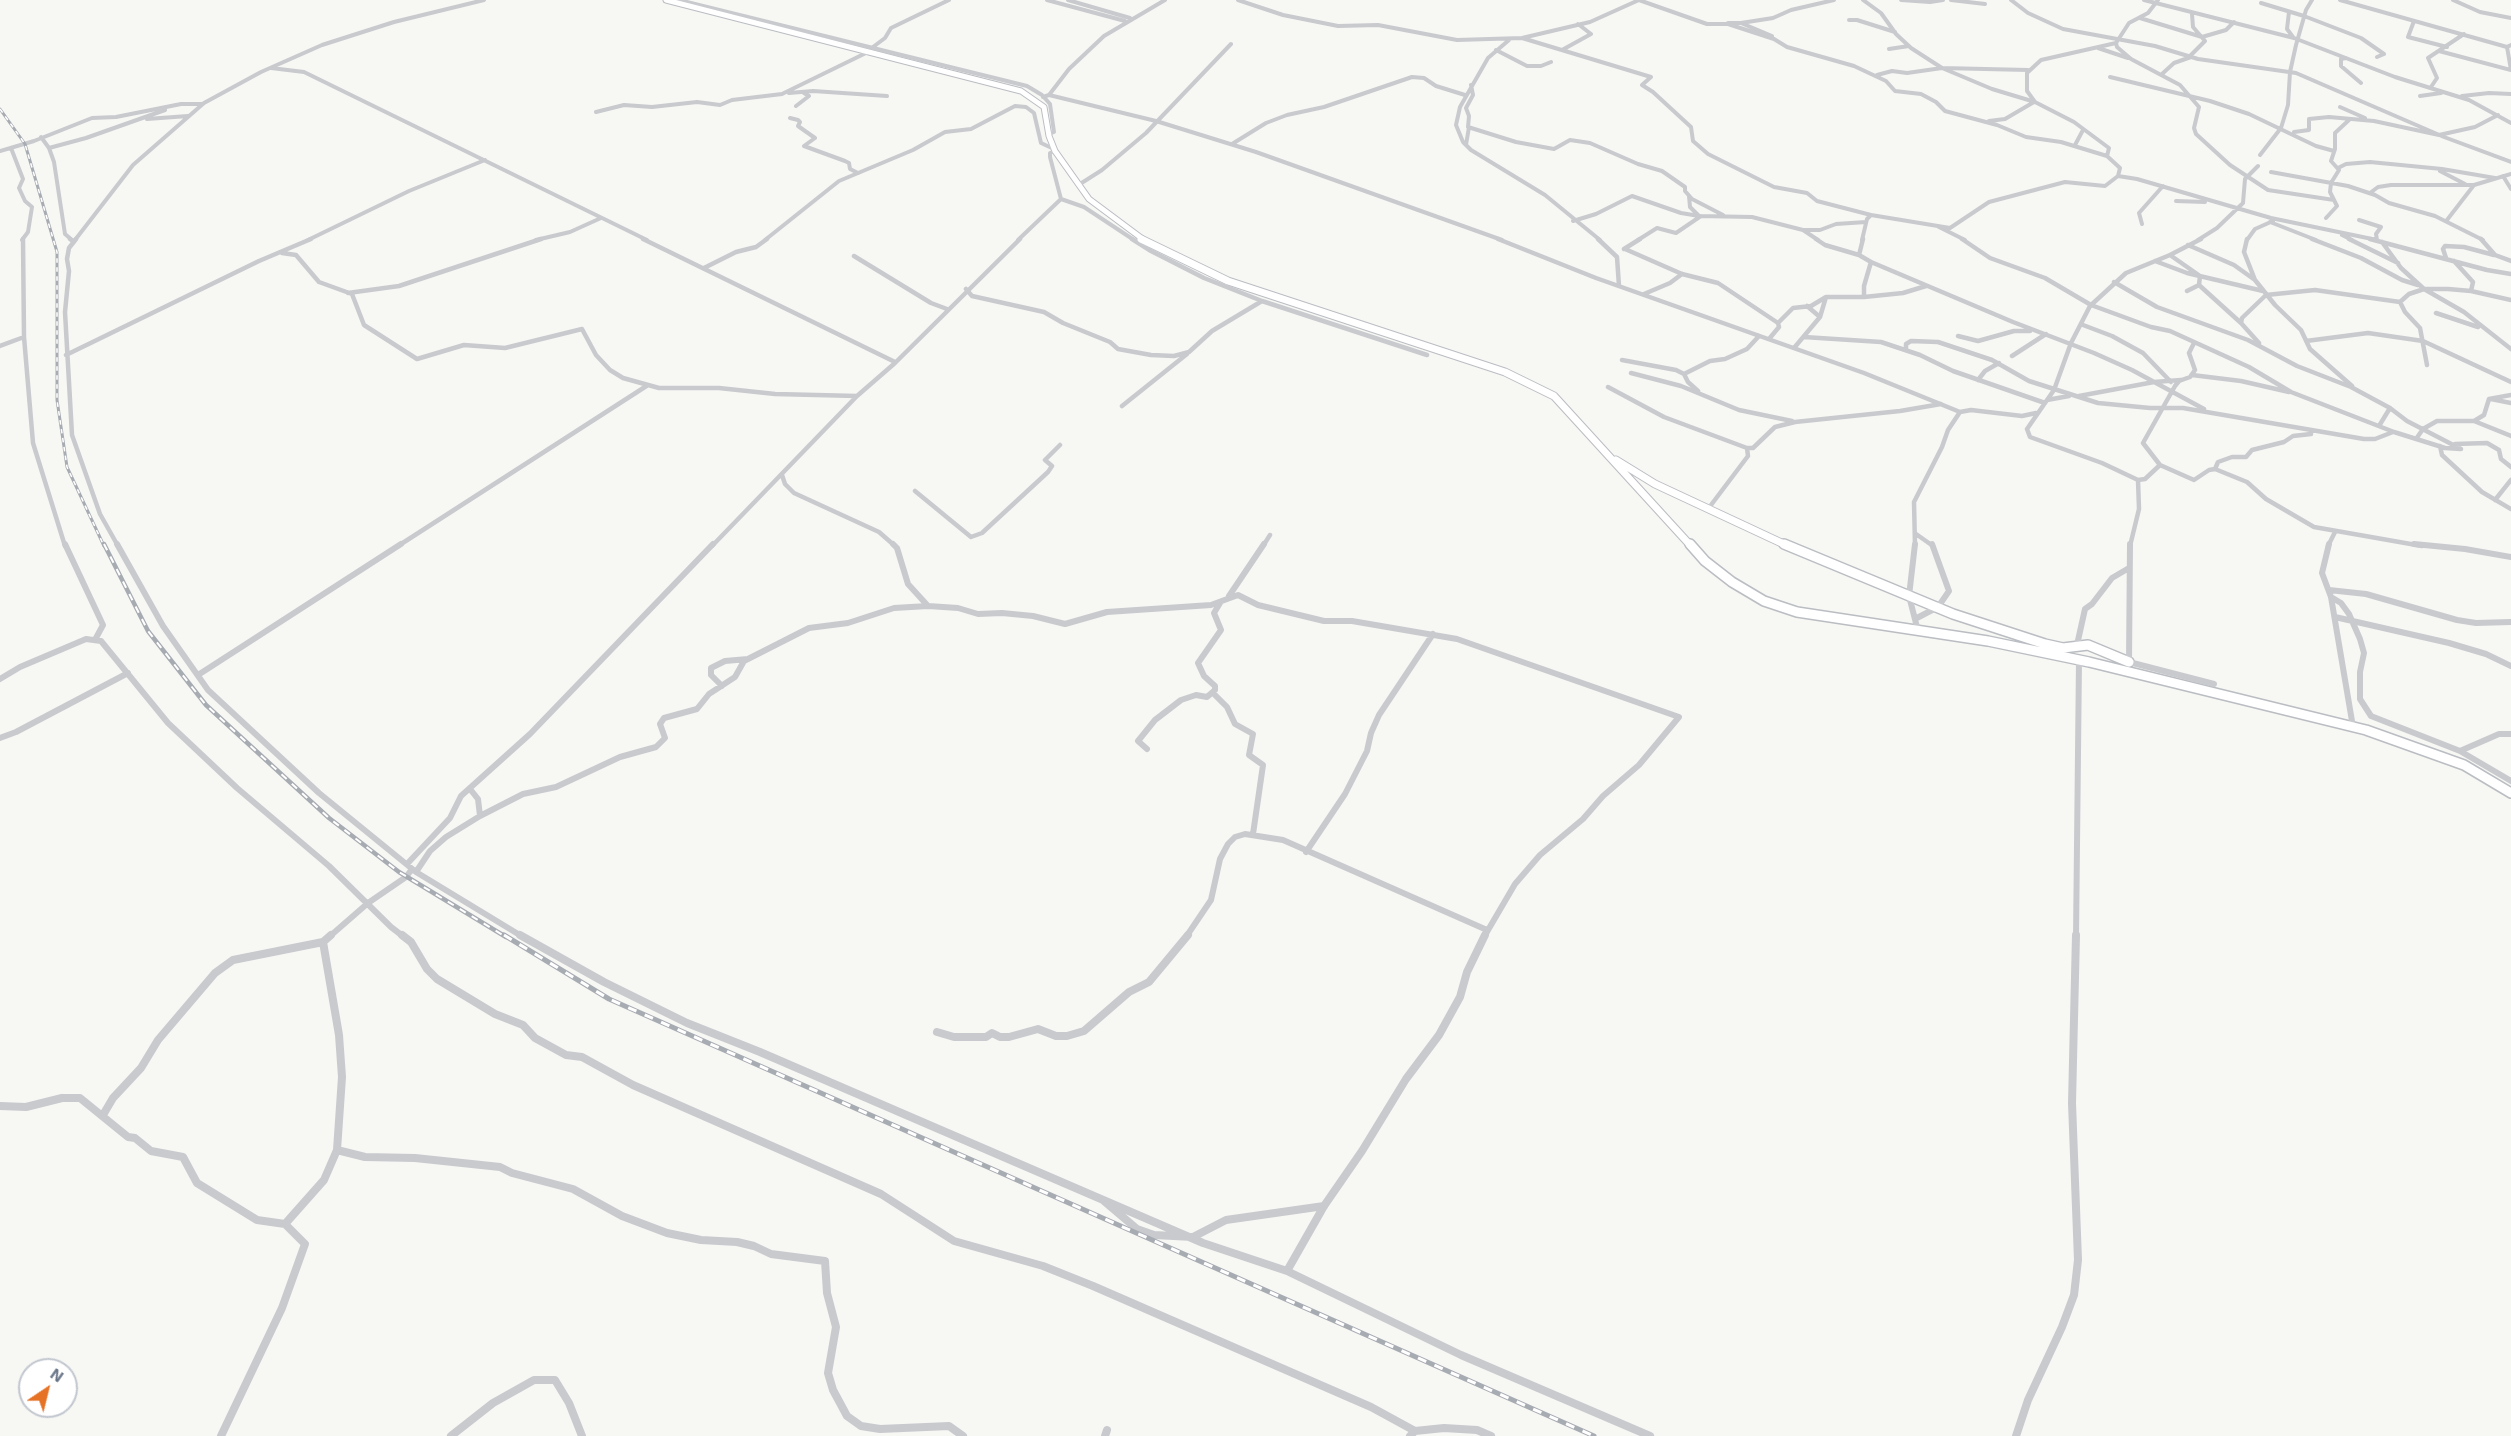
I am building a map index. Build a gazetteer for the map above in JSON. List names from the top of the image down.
{
  "north": "top right"
}
